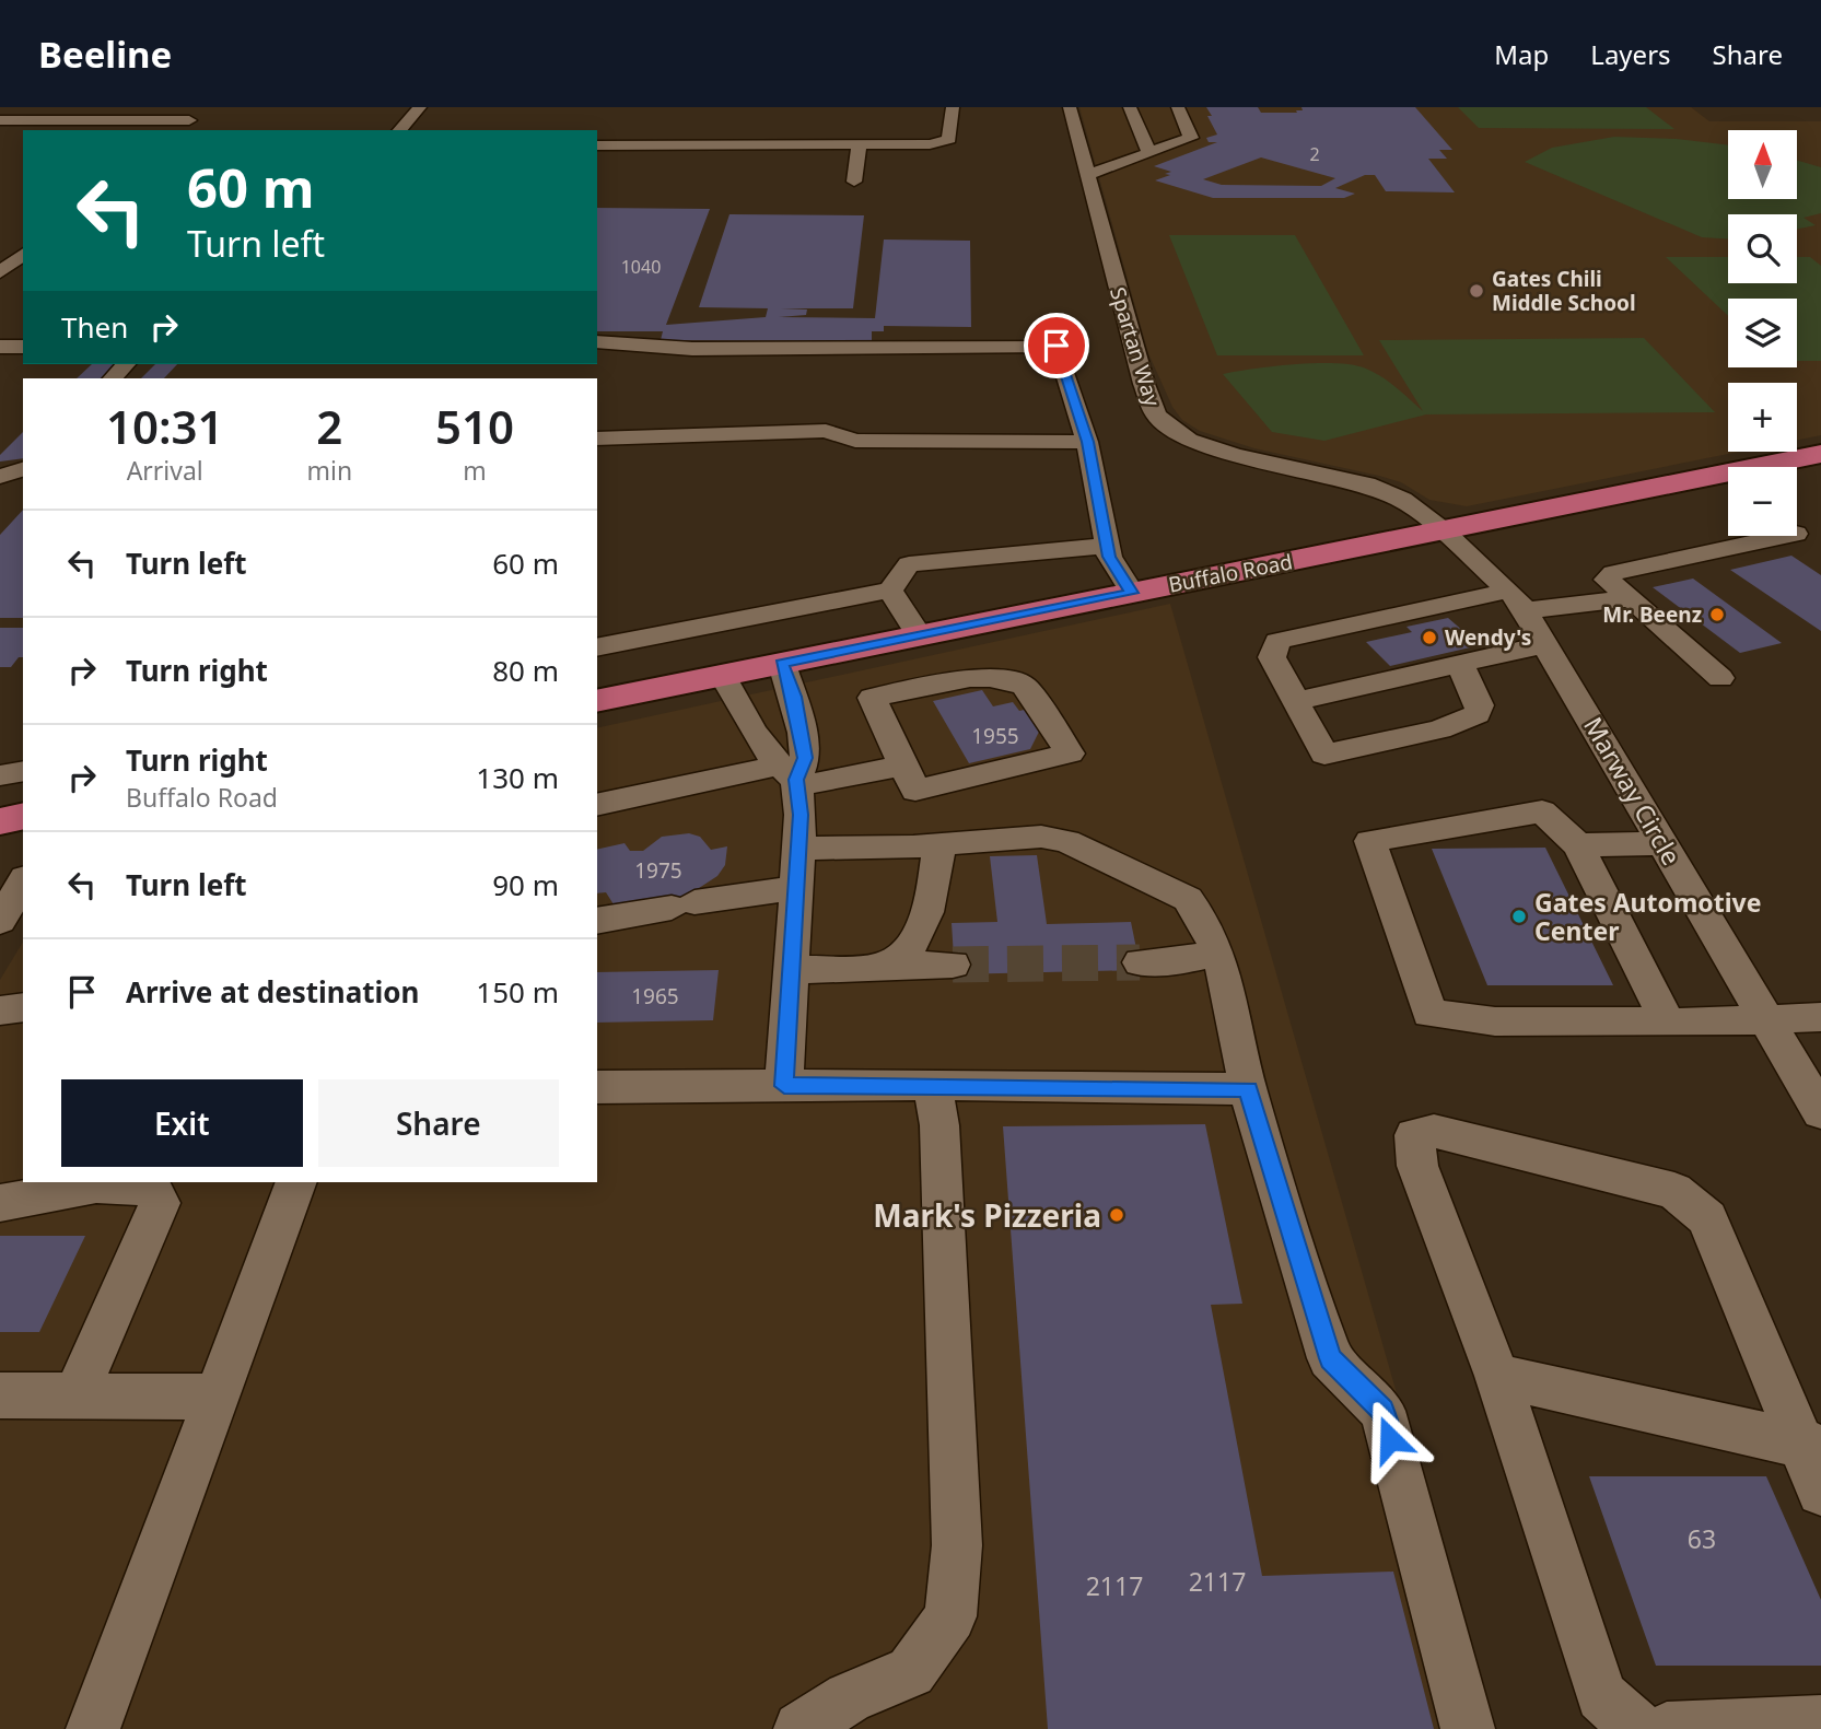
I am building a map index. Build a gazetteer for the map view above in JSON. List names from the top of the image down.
{
  "streets": {
    "main road": ["Buffalo Road"],
    "street": ["Spartan Way", "Marway Circle"]
  },
  "crossings": [
    ["Spartan Way", "Buffalo Road"],
    ["Spartan Way", "Marway Circle"],
    ["Buffalo Road", "Marway Circle"]
  ],
  "places": [
    "Gates Chili Middle School",
    "Mr. Beenz",
    "Wendy's",
    "Gates Automotive Center",
    "Mark's Pizzeria"
  ],
  "house_numbers": [
    "2",
    "1040",
    "1955",
    "1975",
    "1965",
    "63",
    "2117",
    "2117"
  ],
  "north": "top",
  "page": {
    "header": "Beeline",
    "nav": ["Map", "Layers", "Share"],
    "map_buttons": ["+", "−"],
    "turn": ["60 m", "Turn left"],
    "then": "Then",
    "eta": [
      "10:31",
      "Arrival",
      "2",
      "min",
      "510",
      "m"
    ],
    "list": [
      {
        "name": "Turn left",
        "value": "60 m"
      },
      {
        "name": "Turn right",
        "value": "80 m"
      },
      {
        "name": "Turn right",
        "note": "Buffalo Road",
        "value": "130 m"
      },
      {
        "name": "Turn left",
        "value": "90 m"
      },
      {
        "name": "Arrive at destination",
        "value": "150 m"
      }
    ],
    "buttons": ["Exit", "Share"]
  }
}
